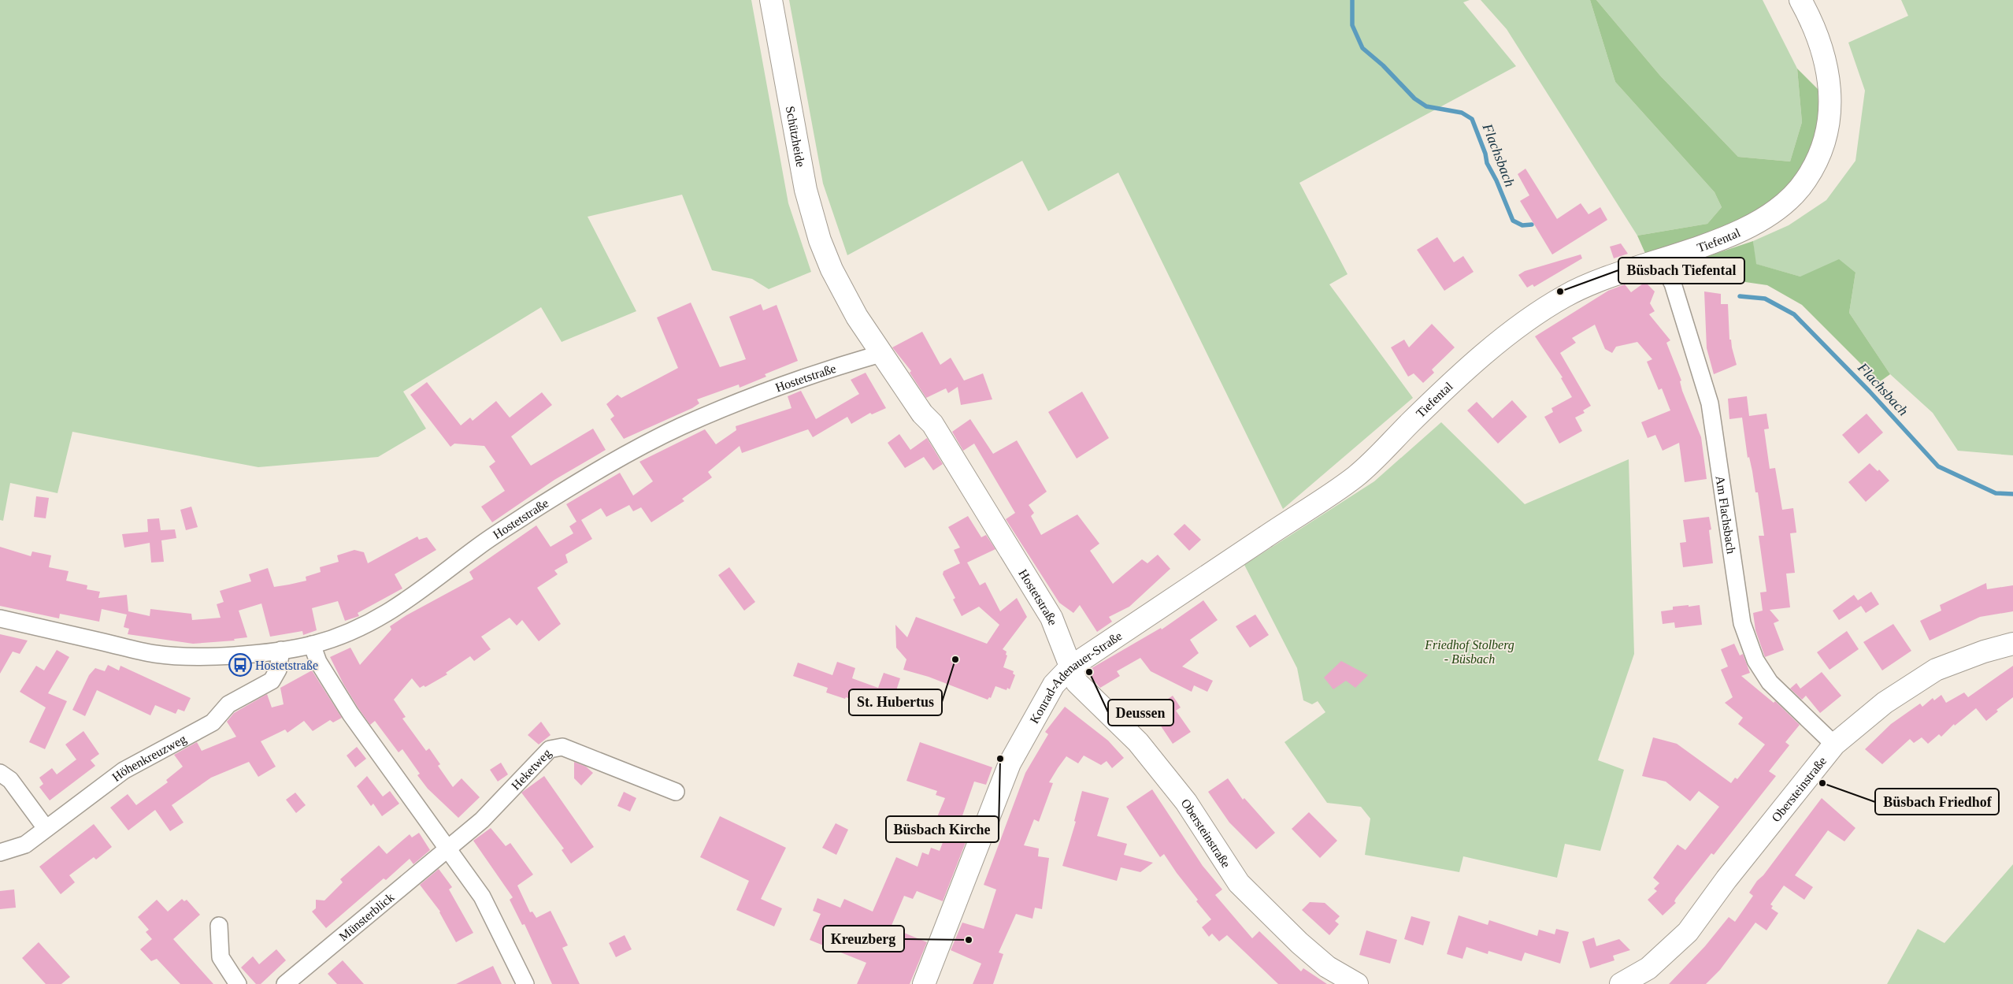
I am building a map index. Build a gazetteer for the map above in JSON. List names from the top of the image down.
{
  "streets": {
    "street": [
      "Schützheide",
      "Tiefental",
      "Hostetstraße",
      "Am Flachsbach",
      "Konrad-Adenauer-Straße",
      "Höhenkreuzweg",
      "Heketweg",
      "Obersteinstraße",
      "Münsterblick"
    ]
  },
  "crossings": [
    ["Schützheide", "Hostetstraße"],
    ["Tiefental", "Am Flachsbach"],
    ["Tiefental", "Konrad-Adenauer-Straße"],
    ["Hostetstraße", "Konrad-Adenauer-Straße"],
    ["Hostetstraße", "Höhenkreuzweg"],
    ["Hostetstraße", "Obersteinstraße"],
    ["Am Flachsbach", "Obersteinstraße"],
    ["Konrad-Adenauer-Straße", "Obersteinstraße"],
    ["Heketweg", "Münsterblick"]
  ],
  "water": ["Flachsbach"],
  "parks": ["Friedhof Stolberg - Büsbach"],
  "places": {
    "other": [
      "Büsbach Tiefental",
      "St. Hubertus",
      "Deussen",
      "Büsbach Kirche",
      "Büsbach Friedhof",
      "Kreuzberg"
    ],
    "bus stop": ["Hostetstraße"]
  }
}
